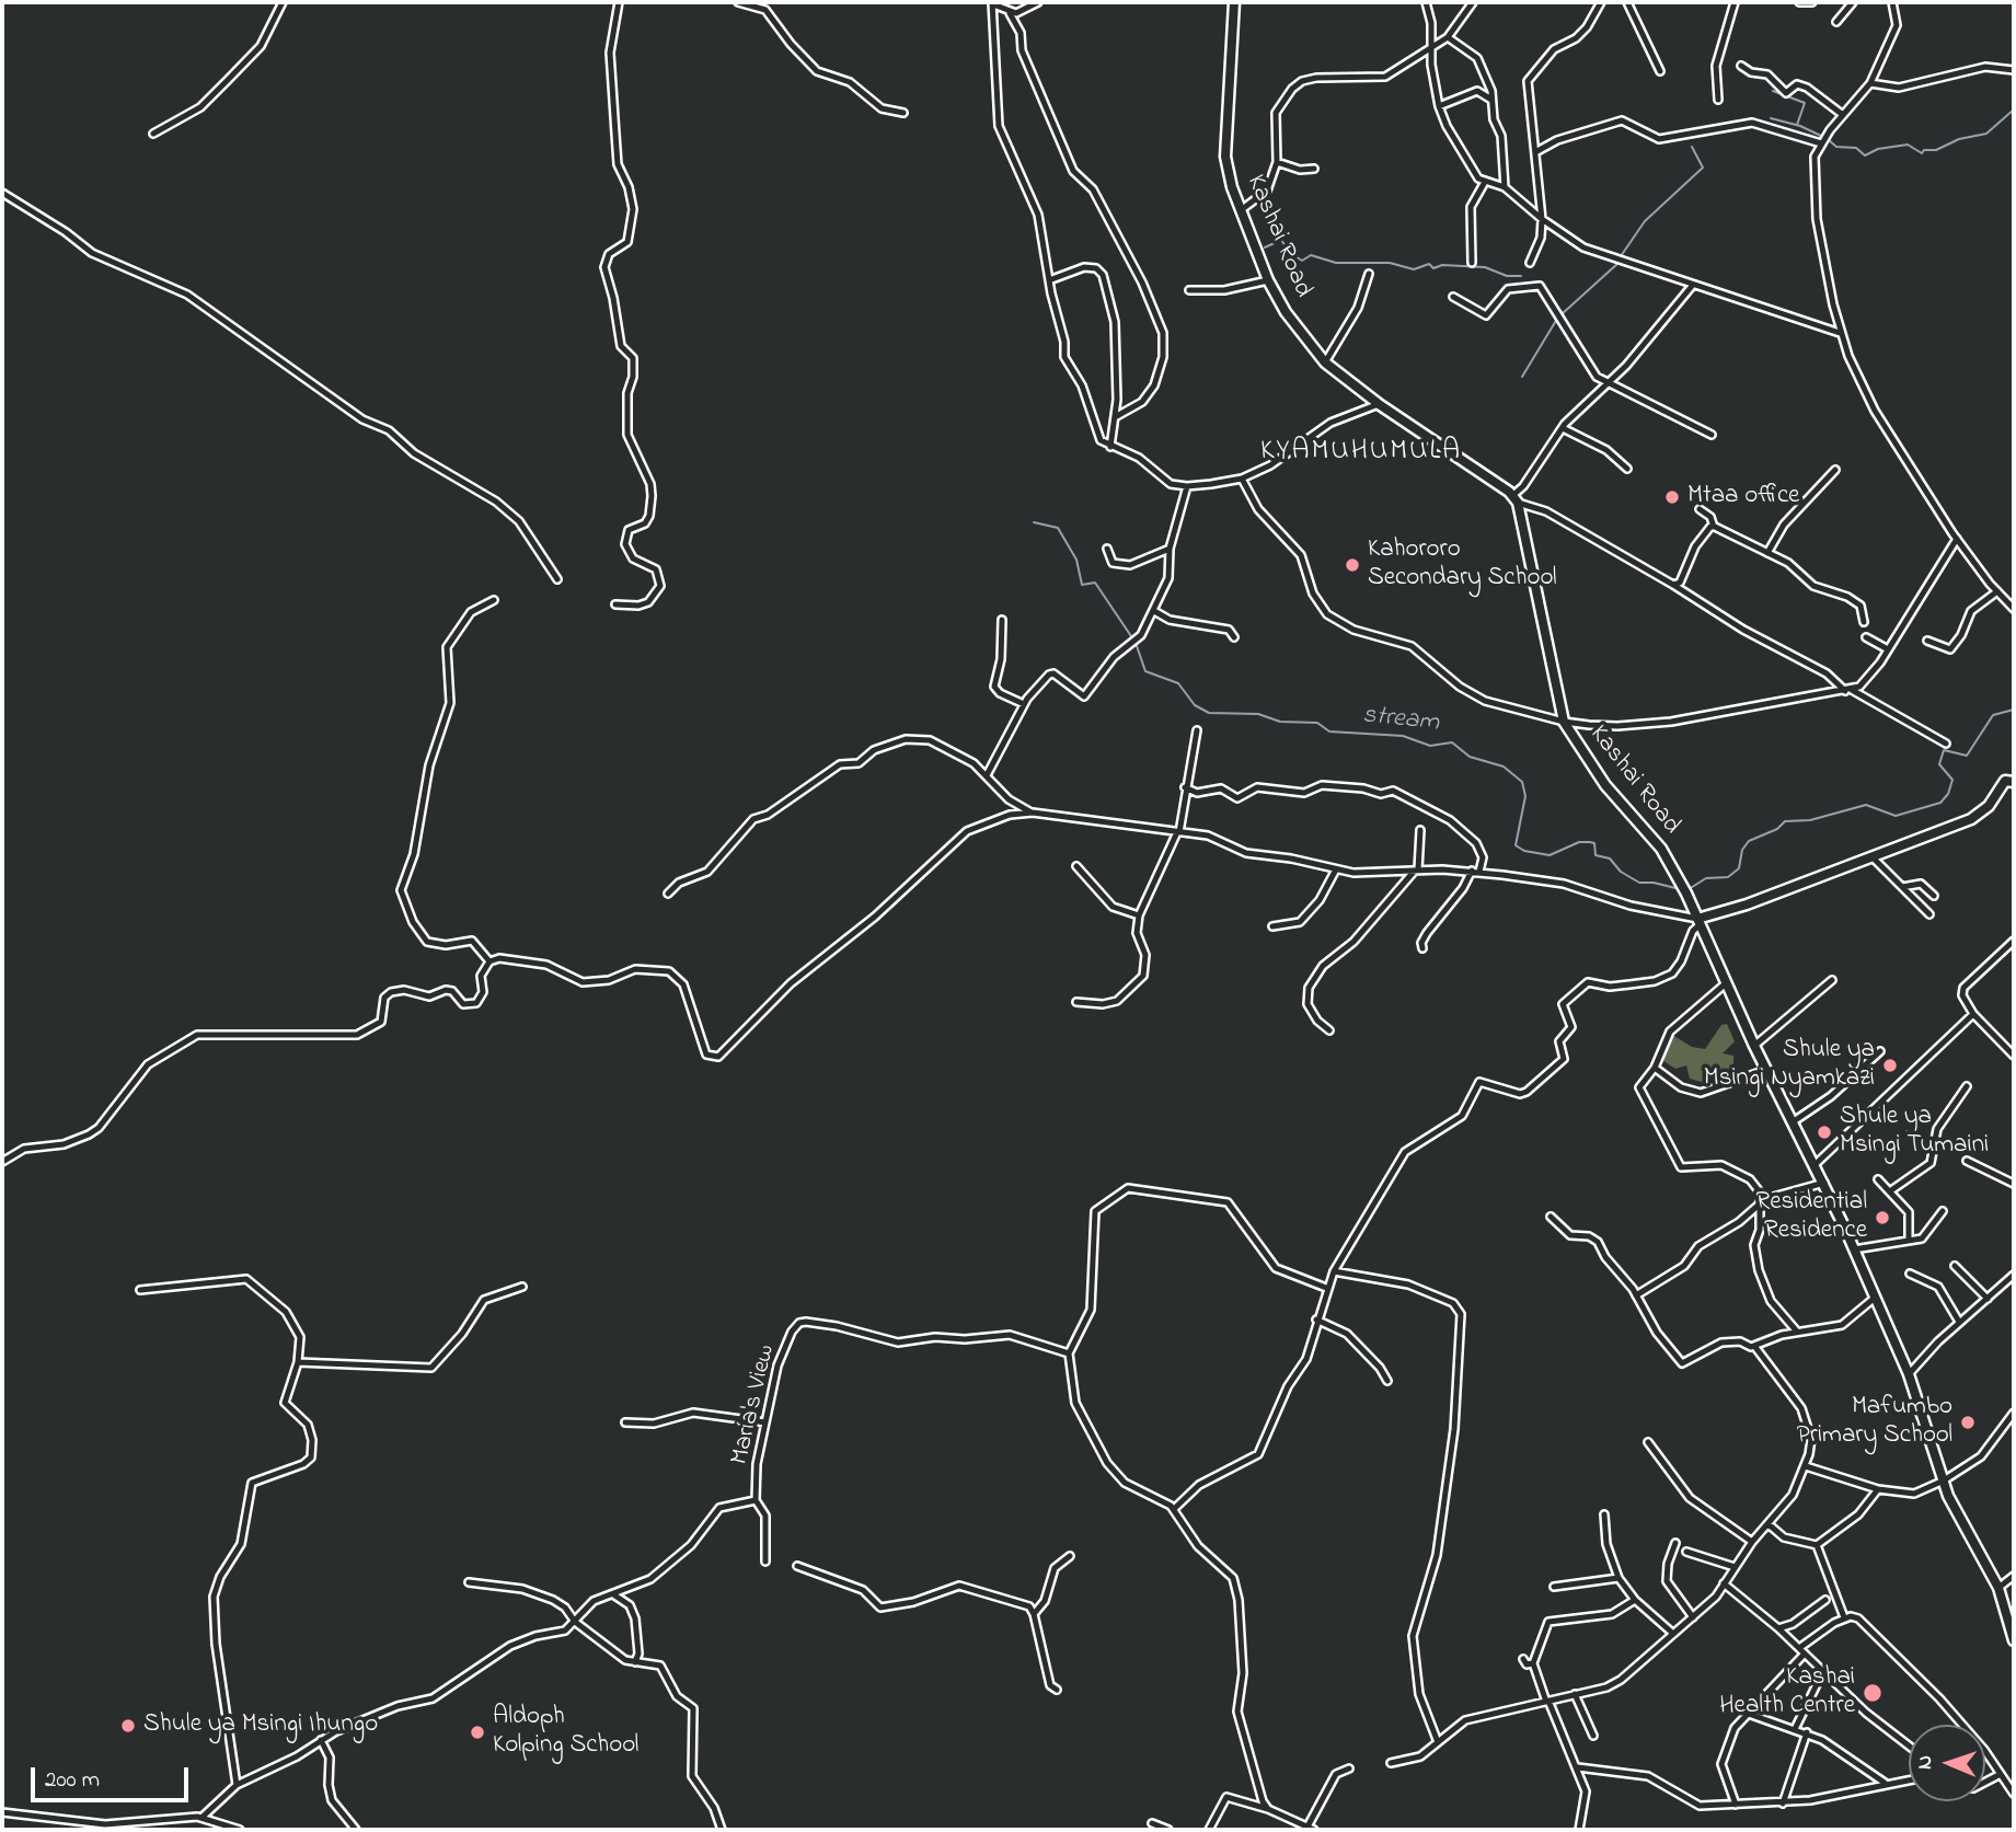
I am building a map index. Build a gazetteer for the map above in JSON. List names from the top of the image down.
{
  "streets": {
    "street": ["Kashai Road", "Maria's View"]
  },
  "districts": ["KYAMUHUMULA"],
  "water": ["stream"],
  "places": [
    "Mtaa office",
    "Kahororo Secondary School",
    "Shule ya Msingi Nyamkazi",
    "Shule ya Msingi Tumaini",
    "Residential Residence",
    "Mafumbo Primary School",
    "Kashai Health Centre",
    "Shule ya Msingi Ihungo",
    "Aldoph Kolping School"
  ],
  "scale_bar": "200 m",
  "north": "left"
}
